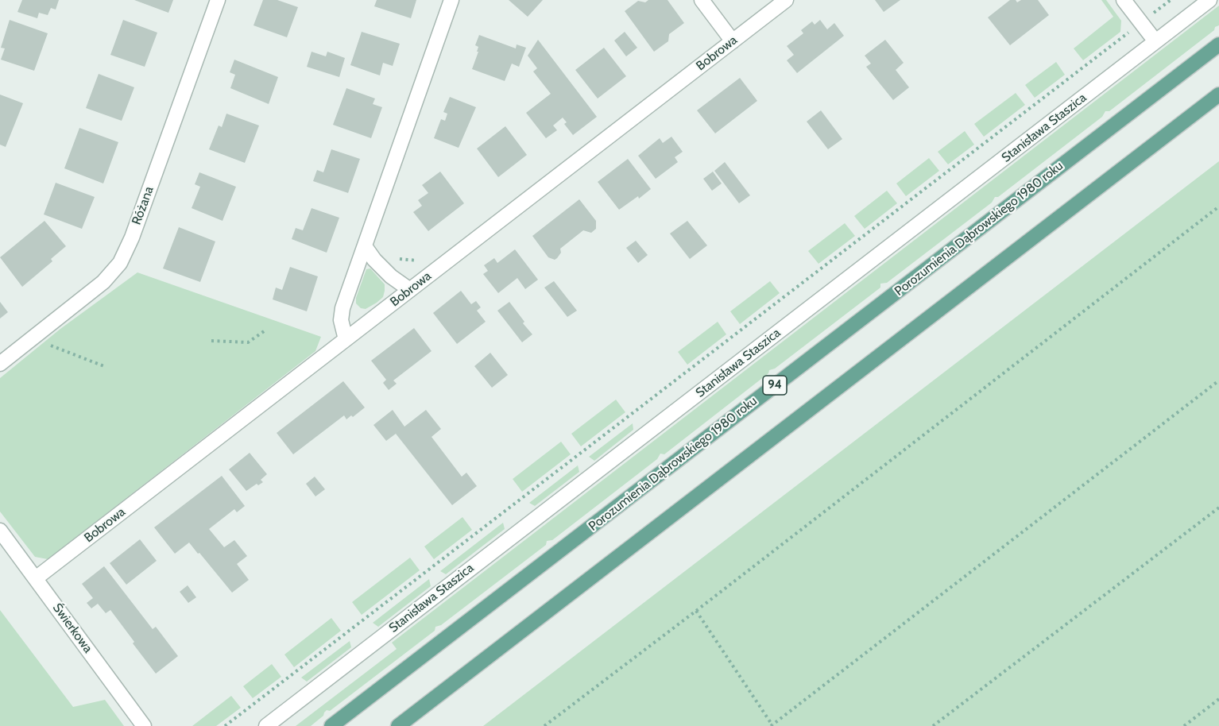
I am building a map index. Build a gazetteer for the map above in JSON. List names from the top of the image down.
{
  "streets": {
    "main road": ["Porozumienia Dąbrowskiego 1980 roku", "94"],
    "street": [
      "Bobrowa",
      "Stanisława Staszica",
      "Różana",
      "Świerkowa"
    ]
  },
  "crossings": [
    ["Bobrowa", "Świerkowa"]
  ]
}
